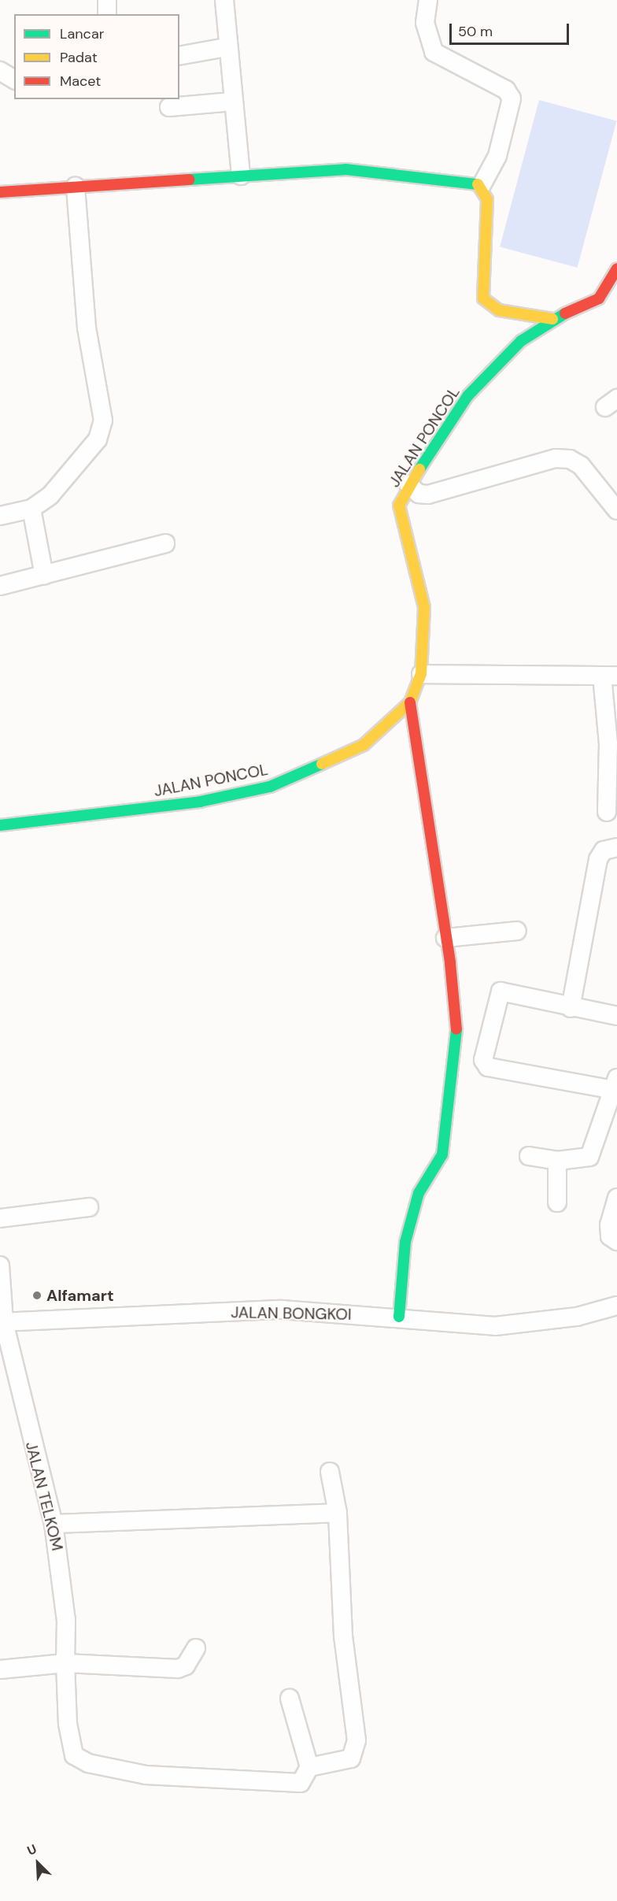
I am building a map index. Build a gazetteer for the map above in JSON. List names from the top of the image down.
{
  "streets": {
    "street": ["JALAN PONCOL", "JALAN BONGKOI", "JALAN TELKOM"]
  },
  "crossings": [
    ["JALAN BONGKOI", "JALAN TELKOM"]
  ],
  "places": ["Alfamart"],
  "legend": ["Lancar", "Padat", "Macet"],
  "scale_bar": "50 m",
  "north": "top left"
}
